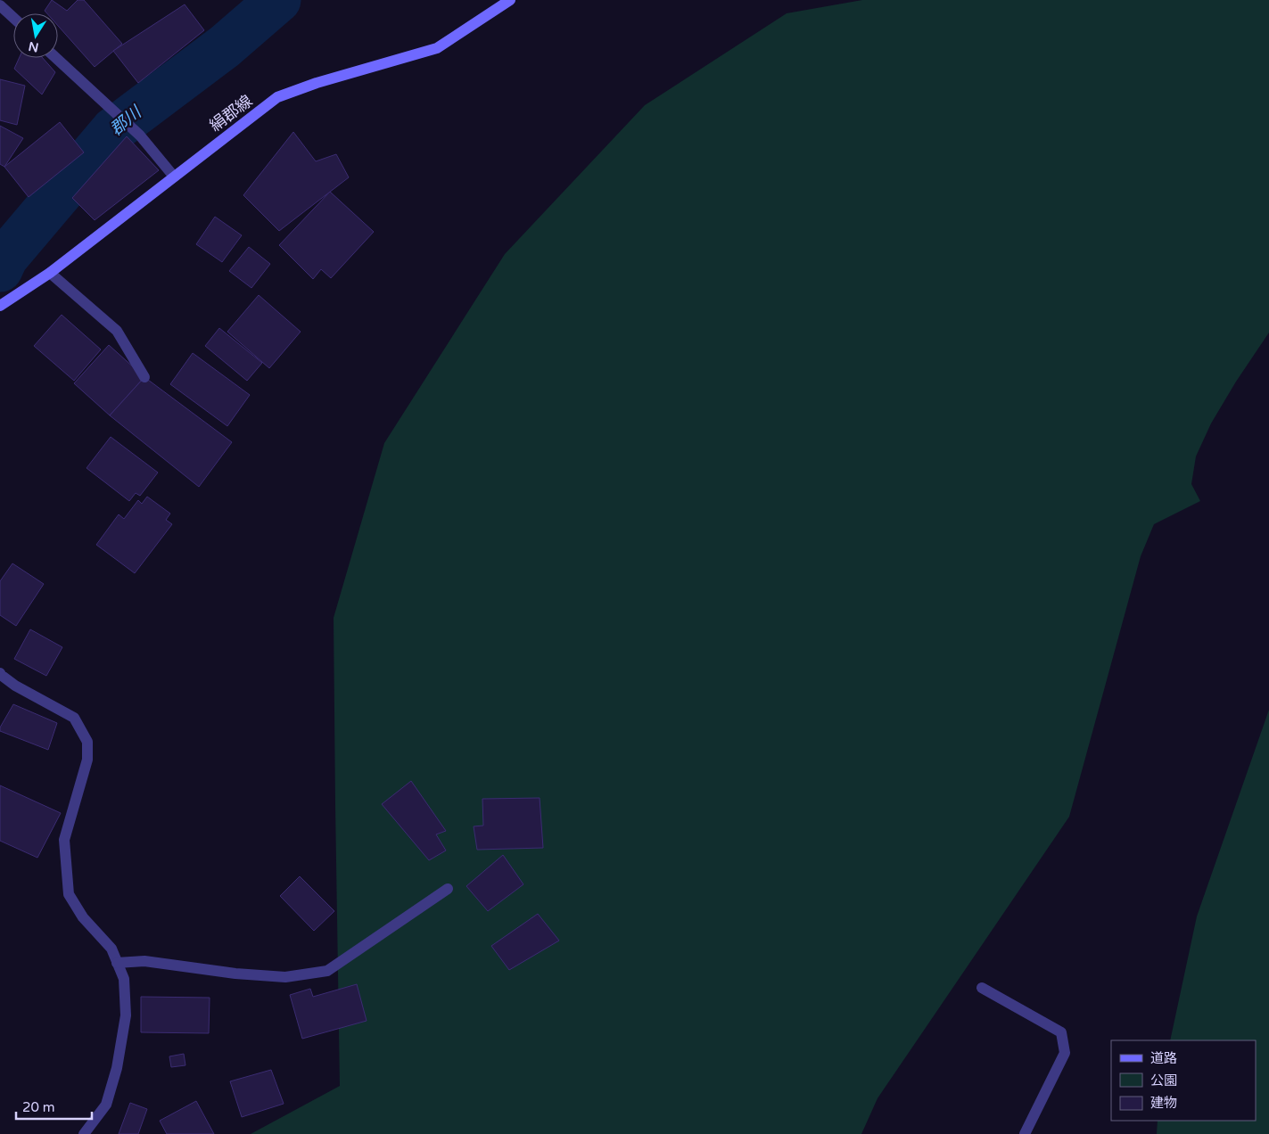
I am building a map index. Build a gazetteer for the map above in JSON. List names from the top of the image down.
{
  "streets": {
    "main road": ["絹郡線"]
  },
  "water": ["郡川"],
  "legend": ["道路", "公園", "建物"],
  "scale_bar": "20 m",
  "north": "bottom"
}
